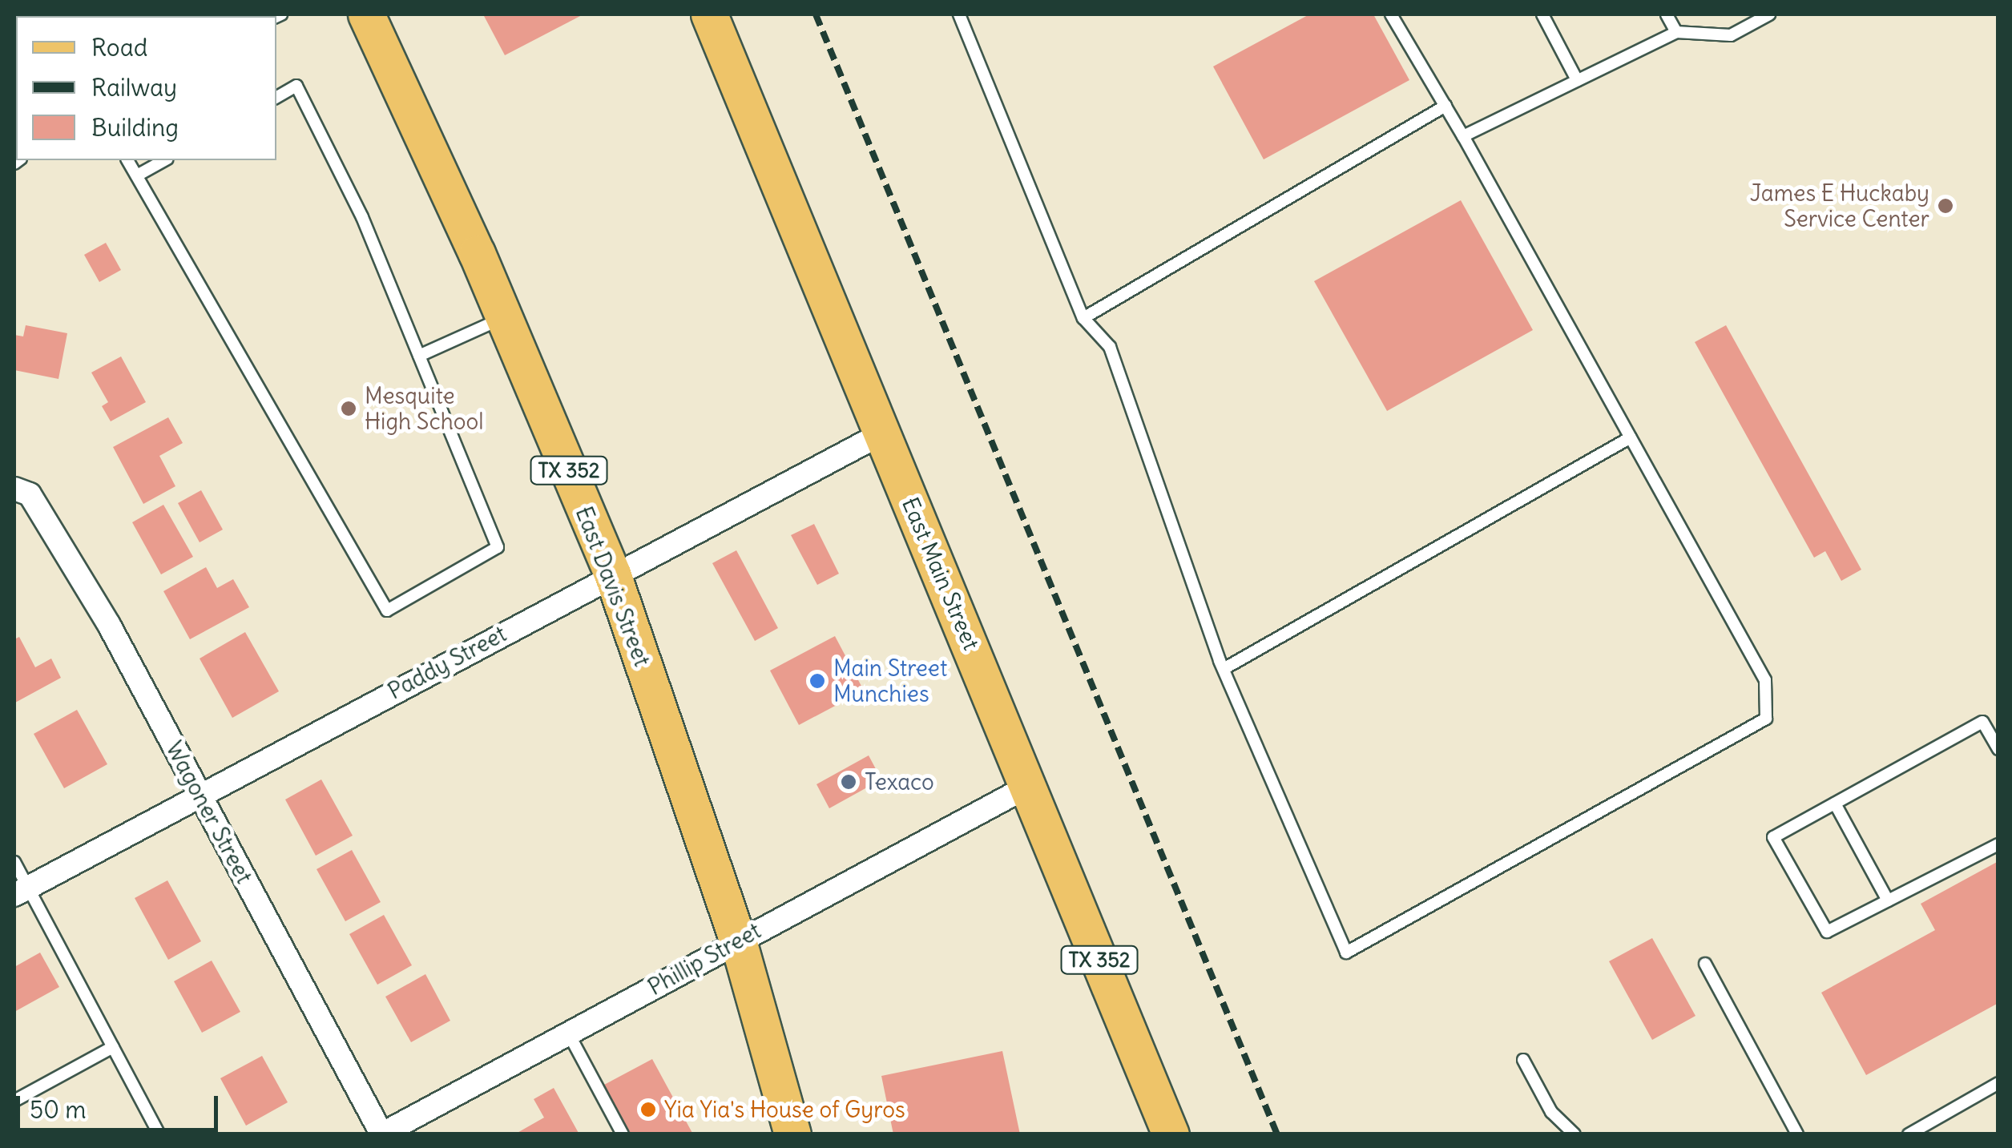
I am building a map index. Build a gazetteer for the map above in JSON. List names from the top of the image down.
{
  "streets": {
    "main road": ["TX 352", "East Main Street", "East Davis Street"],
    "street": ["Paddy Street", "Wagoner Street", "Phillip Street"]
  },
  "crossings": [
    ["East Main Street", "Paddy Street"],
    ["East Main Street", "Phillip Street"],
    ["East Davis Street", "Paddy Street"],
    ["East Davis Street", "Phillip Street"],
    ["Paddy Street", "Wagoner Street"],
    ["Wagoner Street", "Phillip Street"]
  ],
  "places": [
    "James E Huckaby Service Center",
    "Mesquite High School",
    "Main Street Munchies",
    "Texaco",
    "Yia Yia's House of Gyros"
  ],
  "legend": ["Road", "Railway", "Building"],
  "scale_bar": "50 m"
}
